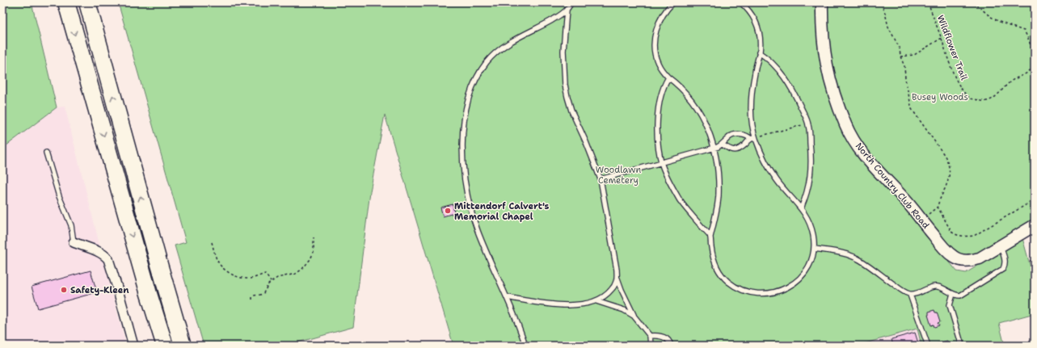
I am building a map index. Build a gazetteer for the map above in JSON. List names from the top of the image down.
{
  "streets": {
    "street": ["North Country Club Road"],
    "path": ["Wildflower Trail"]
  },
  "parks": ["Busey Woods", "Woodlawn Cemetery"],
  "places": ["Mittendorf Calvert's Memorial Chapel", "Safety-Kleen"]
}
